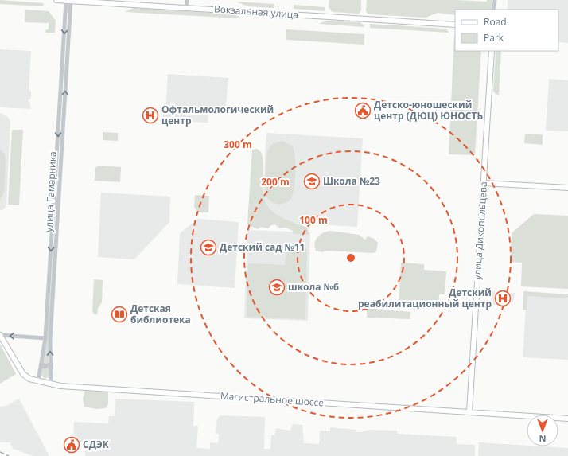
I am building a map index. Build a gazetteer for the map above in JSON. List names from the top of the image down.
{
  "streets": {
    "main road": ["Вокзальная улица", "улица Дикопольцева", "Магистральное шоссе"],
    "street": ["улица Гамарника"]
  },
  "crossings": [
    ["Вокзальная улица", "улица Гамарника"],
    ["улица Гамарника", "Магистральное шоссе"],
    ["улица Дикопольцева", "Магистральное шоссе"]
  ],
  "places": {
    "public building": ["Детско-юношеский центр (ДЮЦ) ЮНОСТЬ", "СДЭК"],
    "hospital": ["Офтальмологический центр", "Детский реабилитационный центр"],
    "school or university": ["Школа №23", "Детский сад №11", "школа №6"],
    "library": ["Детская библиотека"]
  },
  "legend": ["Road", "Park"],
  "north": "bottom",
  "rings": ["300 m", "200 m", "100 m"]
}
